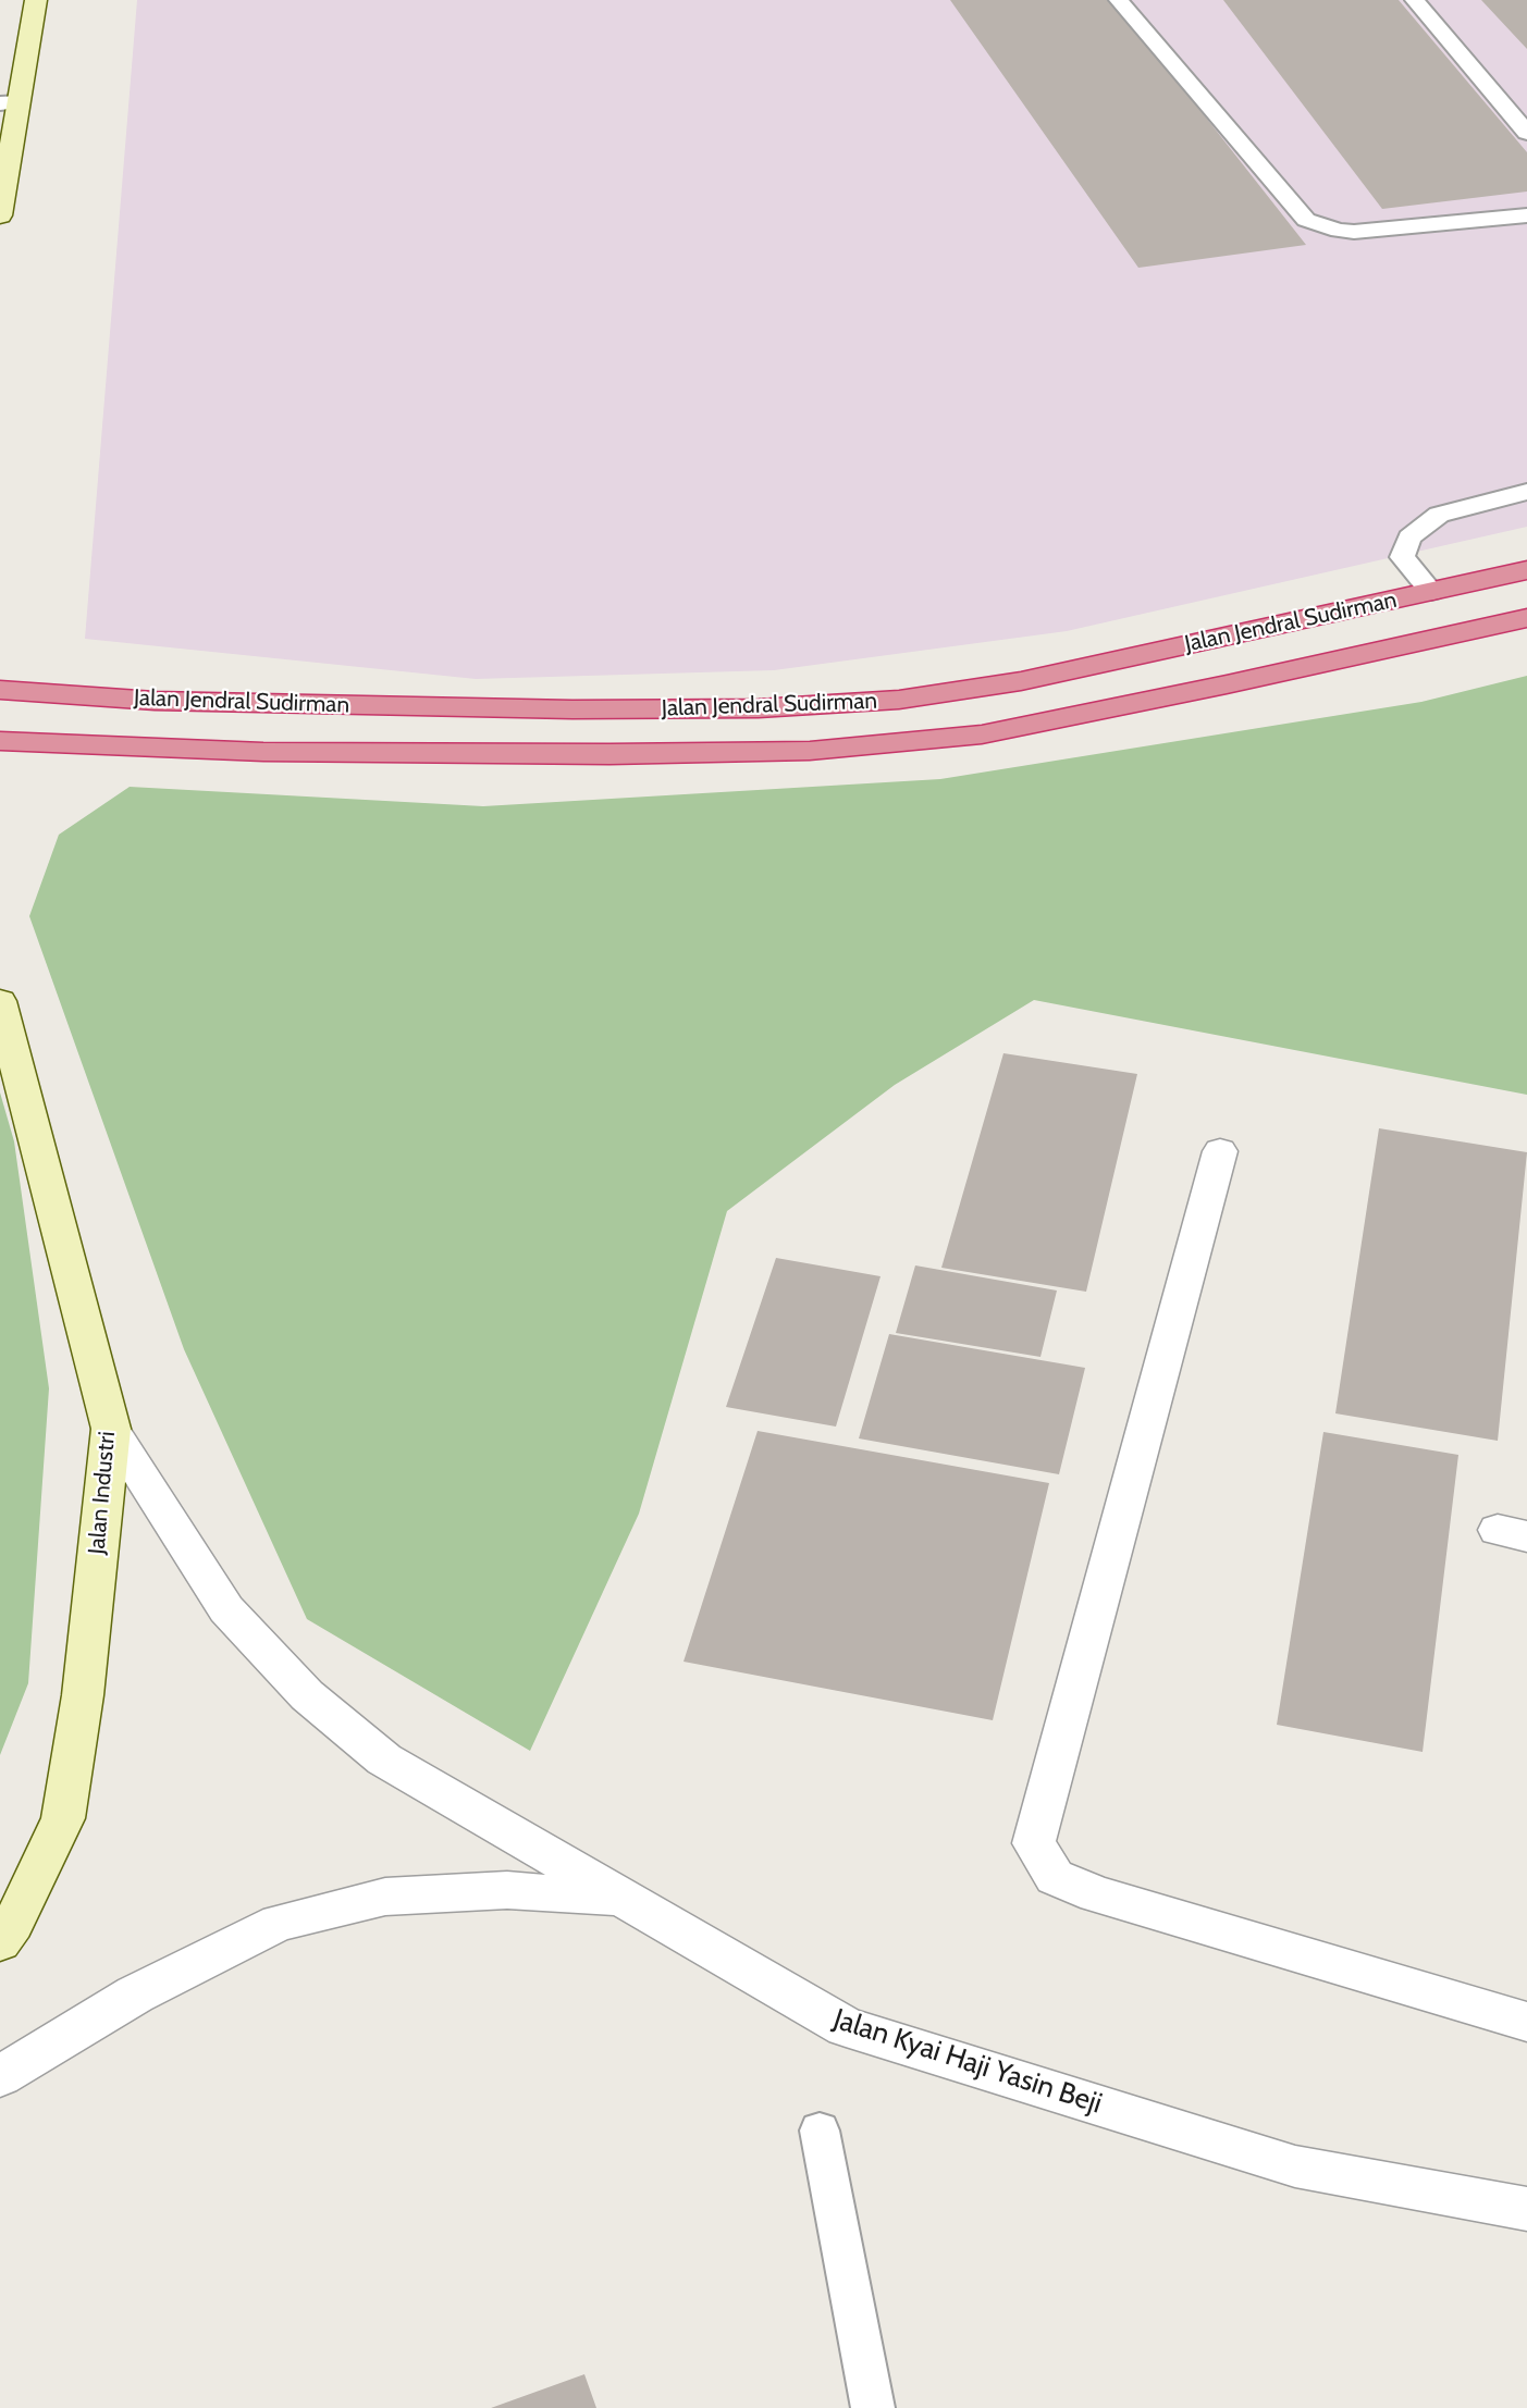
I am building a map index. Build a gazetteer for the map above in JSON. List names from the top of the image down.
{
  "streets": {
    "highway": ["Jalan Jendral Sudirman"],
    "street": ["Jalan Industri", "Jalan Kyai Haji Yasin Beji"]
  }
}
